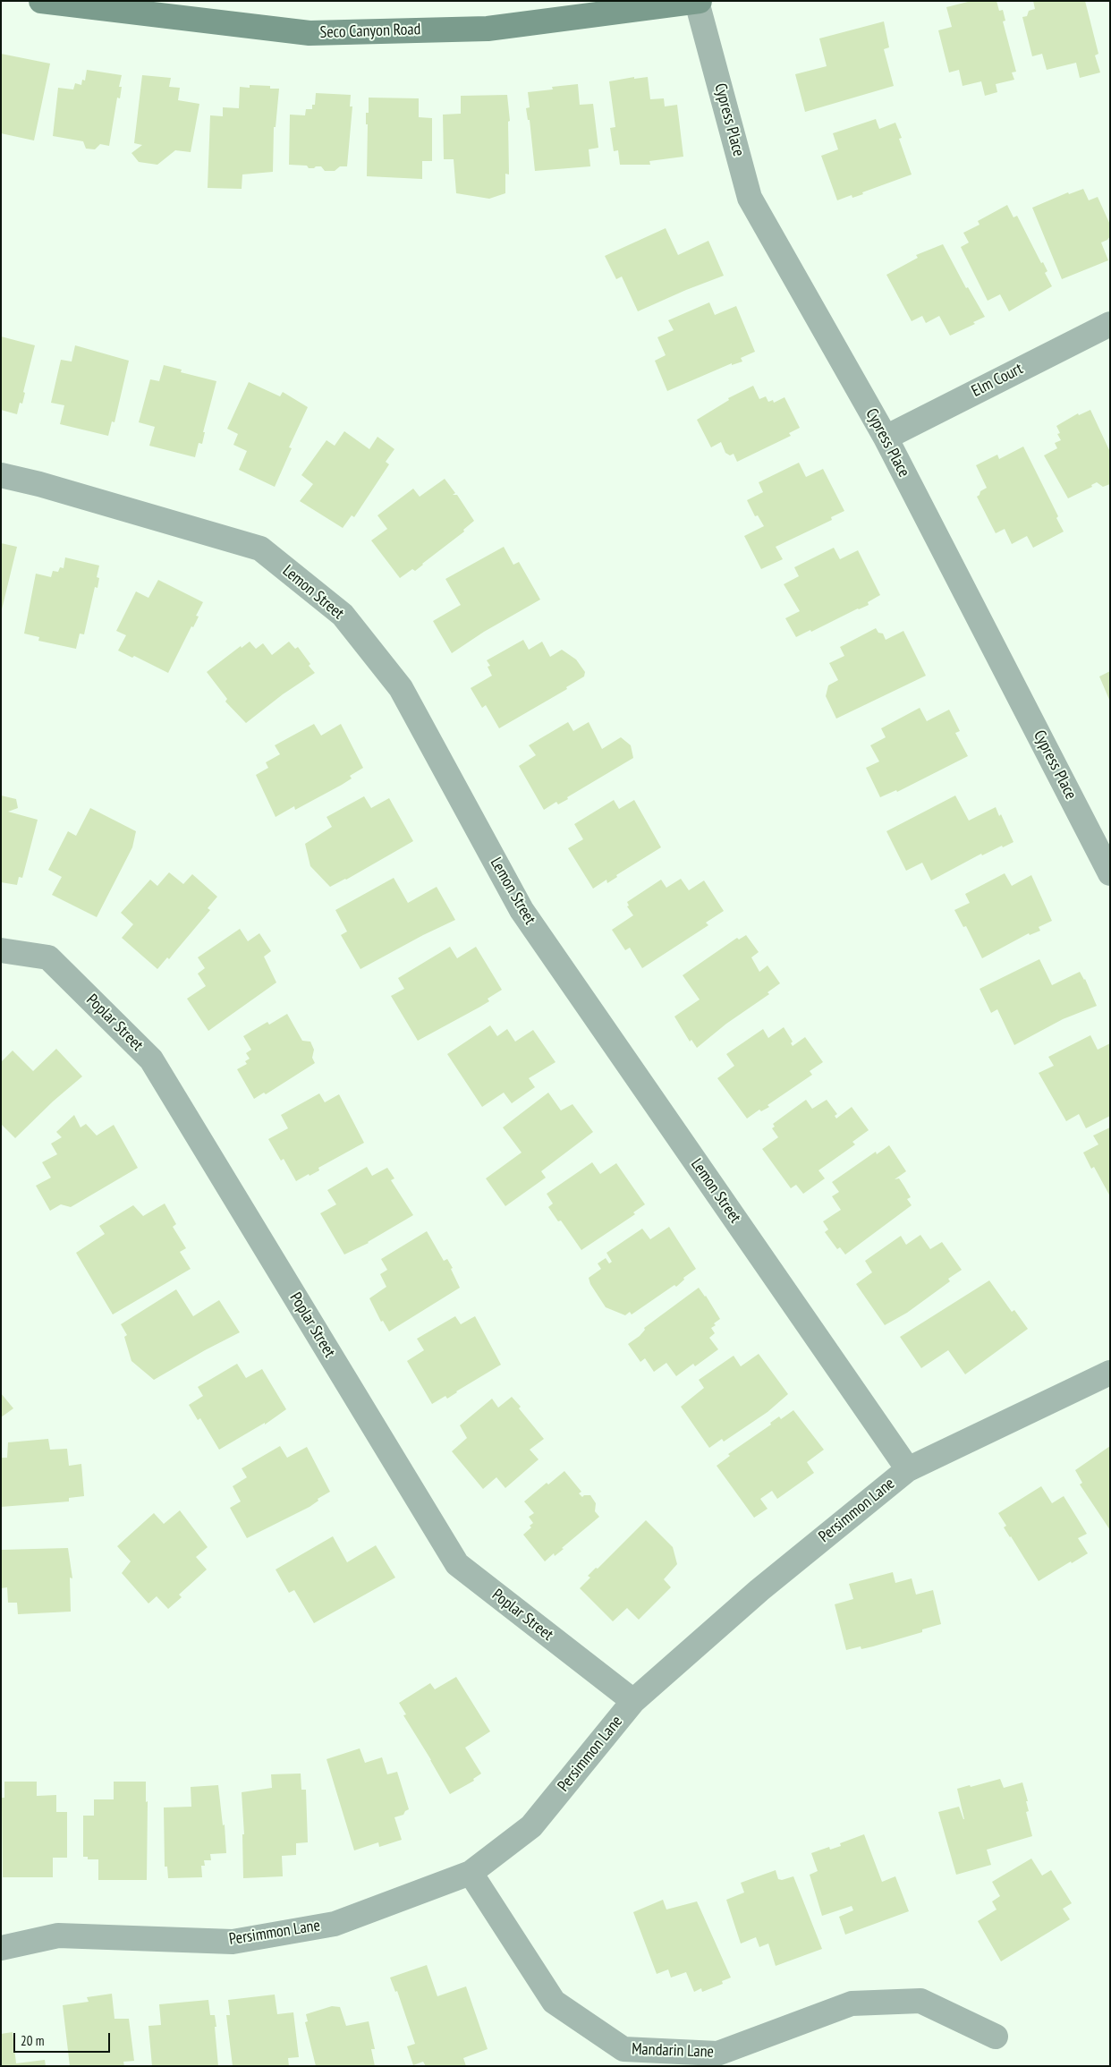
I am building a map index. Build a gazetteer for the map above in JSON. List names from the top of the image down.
{
  "streets": {
    "street": [
      "Seco Canyon Road",
      "Cypress Place",
      "Elm Court",
      "Lemon Street",
      "Poplar Street",
      "Persimmon Lane",
      "Mandarin Lane"
    ]
  },
  "crossings": [
    ["Seco Canyon Road", "Cypress Place"],
    ["Cypress Place", "Elm Court"],
    ["Lemon Street", "Persimmon Lane"],
    ["Poplar Street", "Persimmon Lane"],
    ["Persimmon Lane", "Mandarin Lane"]
  ],
  "scale_bar": "20 m"
}
